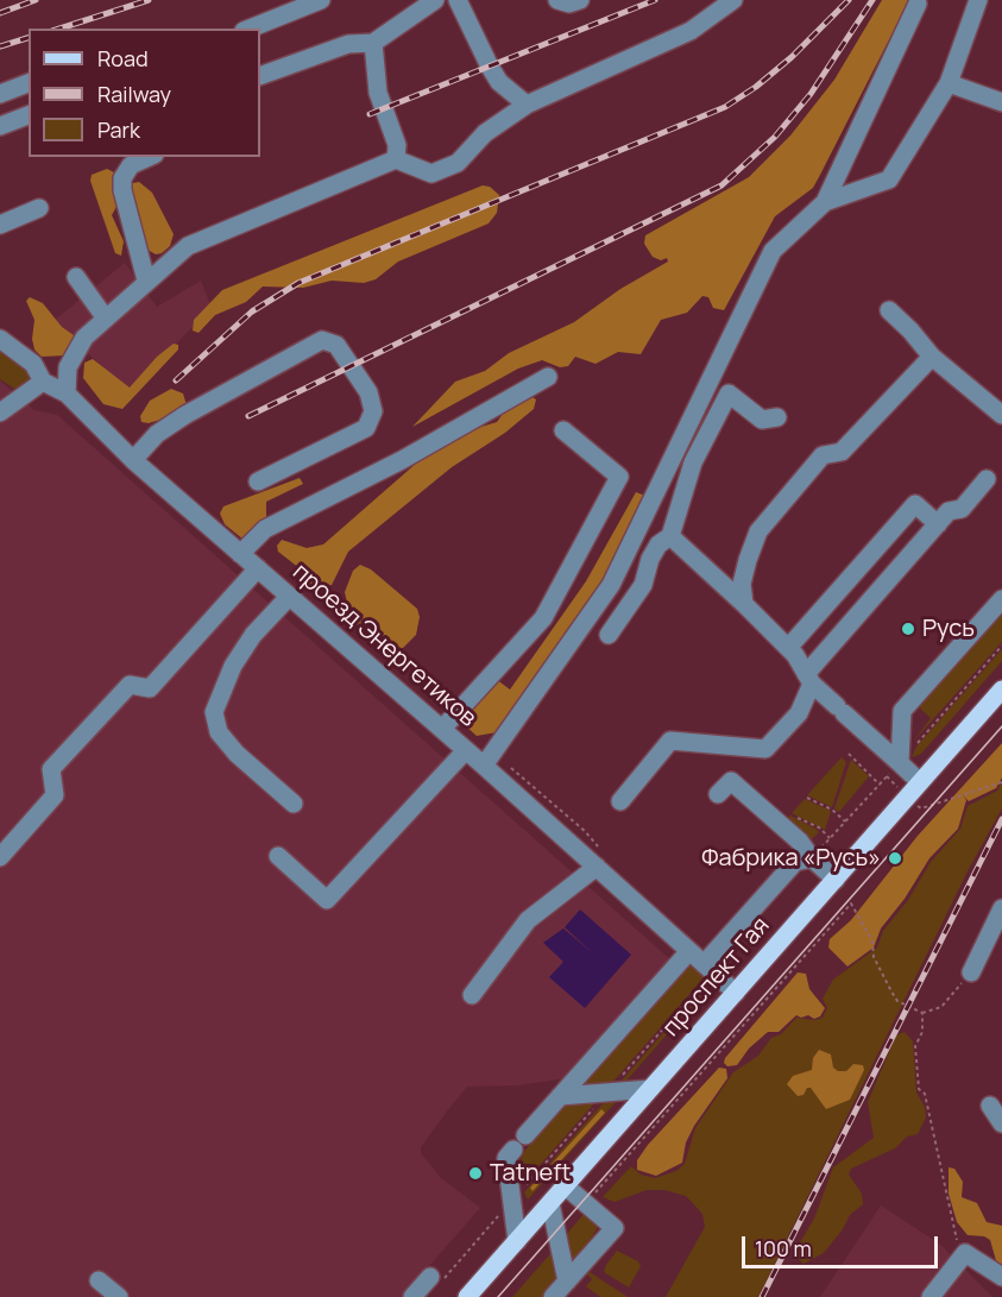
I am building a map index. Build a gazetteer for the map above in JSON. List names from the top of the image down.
{
  "streets": {
    "main road": ["проспект Гая"],
    "street": ["проезд Энергетиков"]
  },
  "crossings": [
    ["проезд Энергетиков", "проспект Гая"]
  ],
  "places": ["Русь", "Фабрика «Русь»", "Tatneft"],
  "legend": ["Road", "Railway", "Park"],
  "scale_bar": "100 m"
}
